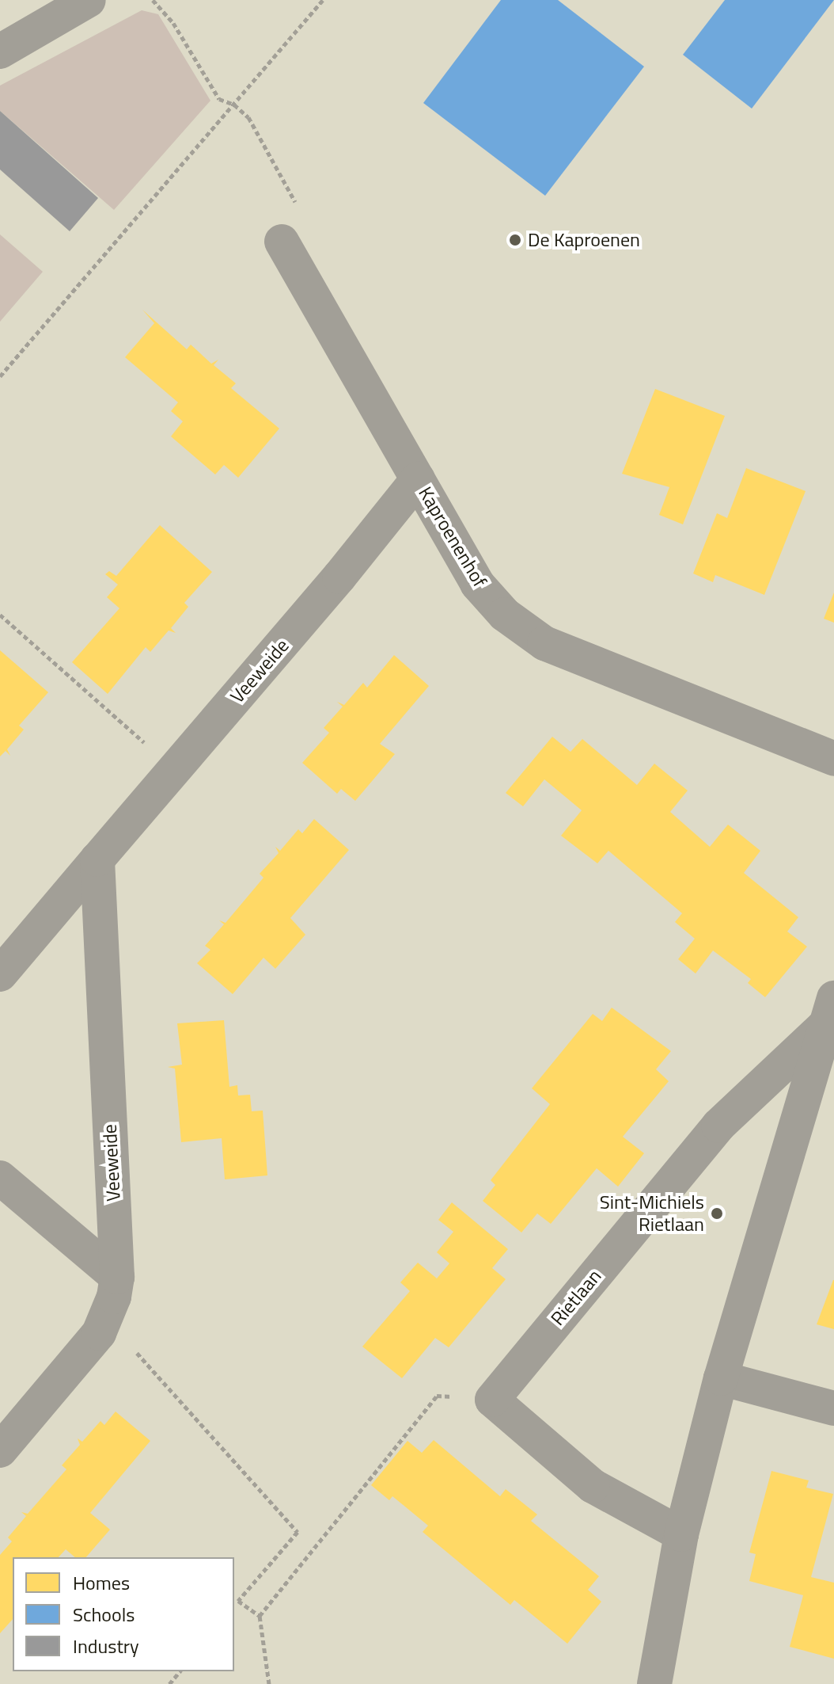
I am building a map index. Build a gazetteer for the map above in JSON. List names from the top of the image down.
{
  "streets": {
    "street": ["Kaproenenhof", "Veeweide", "Rietlaan"]
  },
  "crossings": [
    ["Kaproenenhof", "Veeweide"]
  ],
  "places": ["De Kaproenen", "Sint-Michiels Rietlaan"],
  "legend": ["Homes", "Schools", "Industry"]
}
